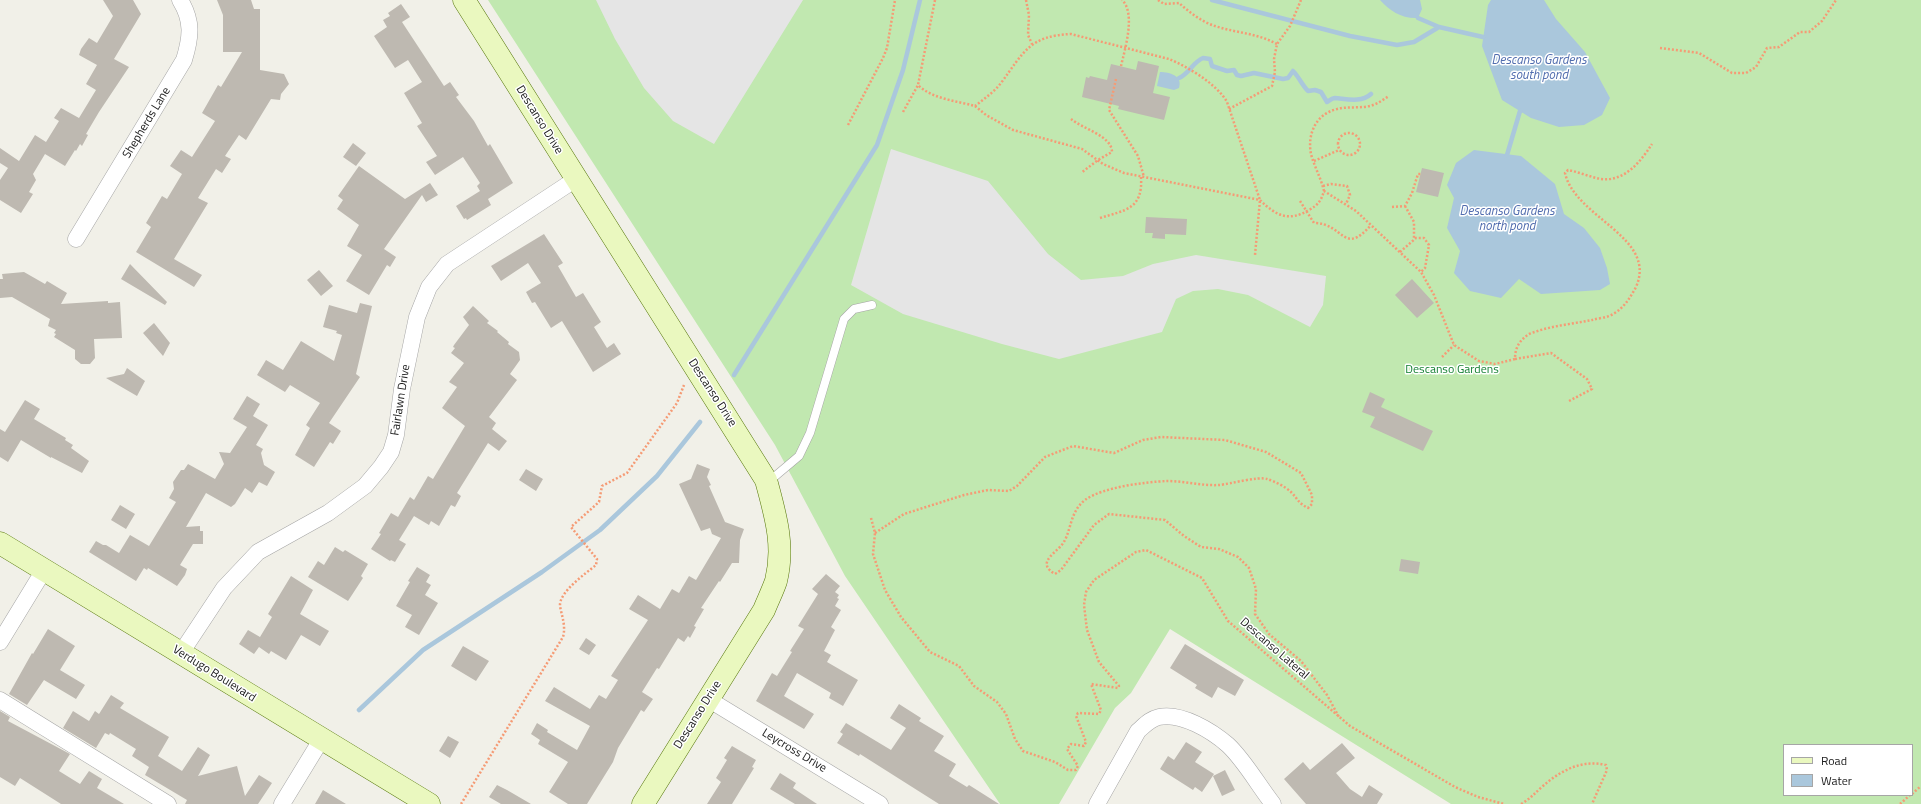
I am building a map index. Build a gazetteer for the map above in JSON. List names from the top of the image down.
{
  "streets": {
    "street": [
      "Descanso Drive",
      "Shepherds Lane",
      "Fairlawn Drive",
      "Verdugo Boulevard",
      "Leycross Drive"
    ],
    "path": ["Descanso Lateral"]
  },
  "crossings": [
    ["Descanso Drive", "Fairlawn Drive"],
    ["Descanso Drive", "Leycross Drive"],
    ["Fairlawn Drive", "Verdugo Boulevard"]
  ],
  "water": ["Descanso Gardens south pond", "Descanso Gardens north pond"],
  "parks": ["Descanso Gardens"],
  "legend": ["Road", "Water"]
}
